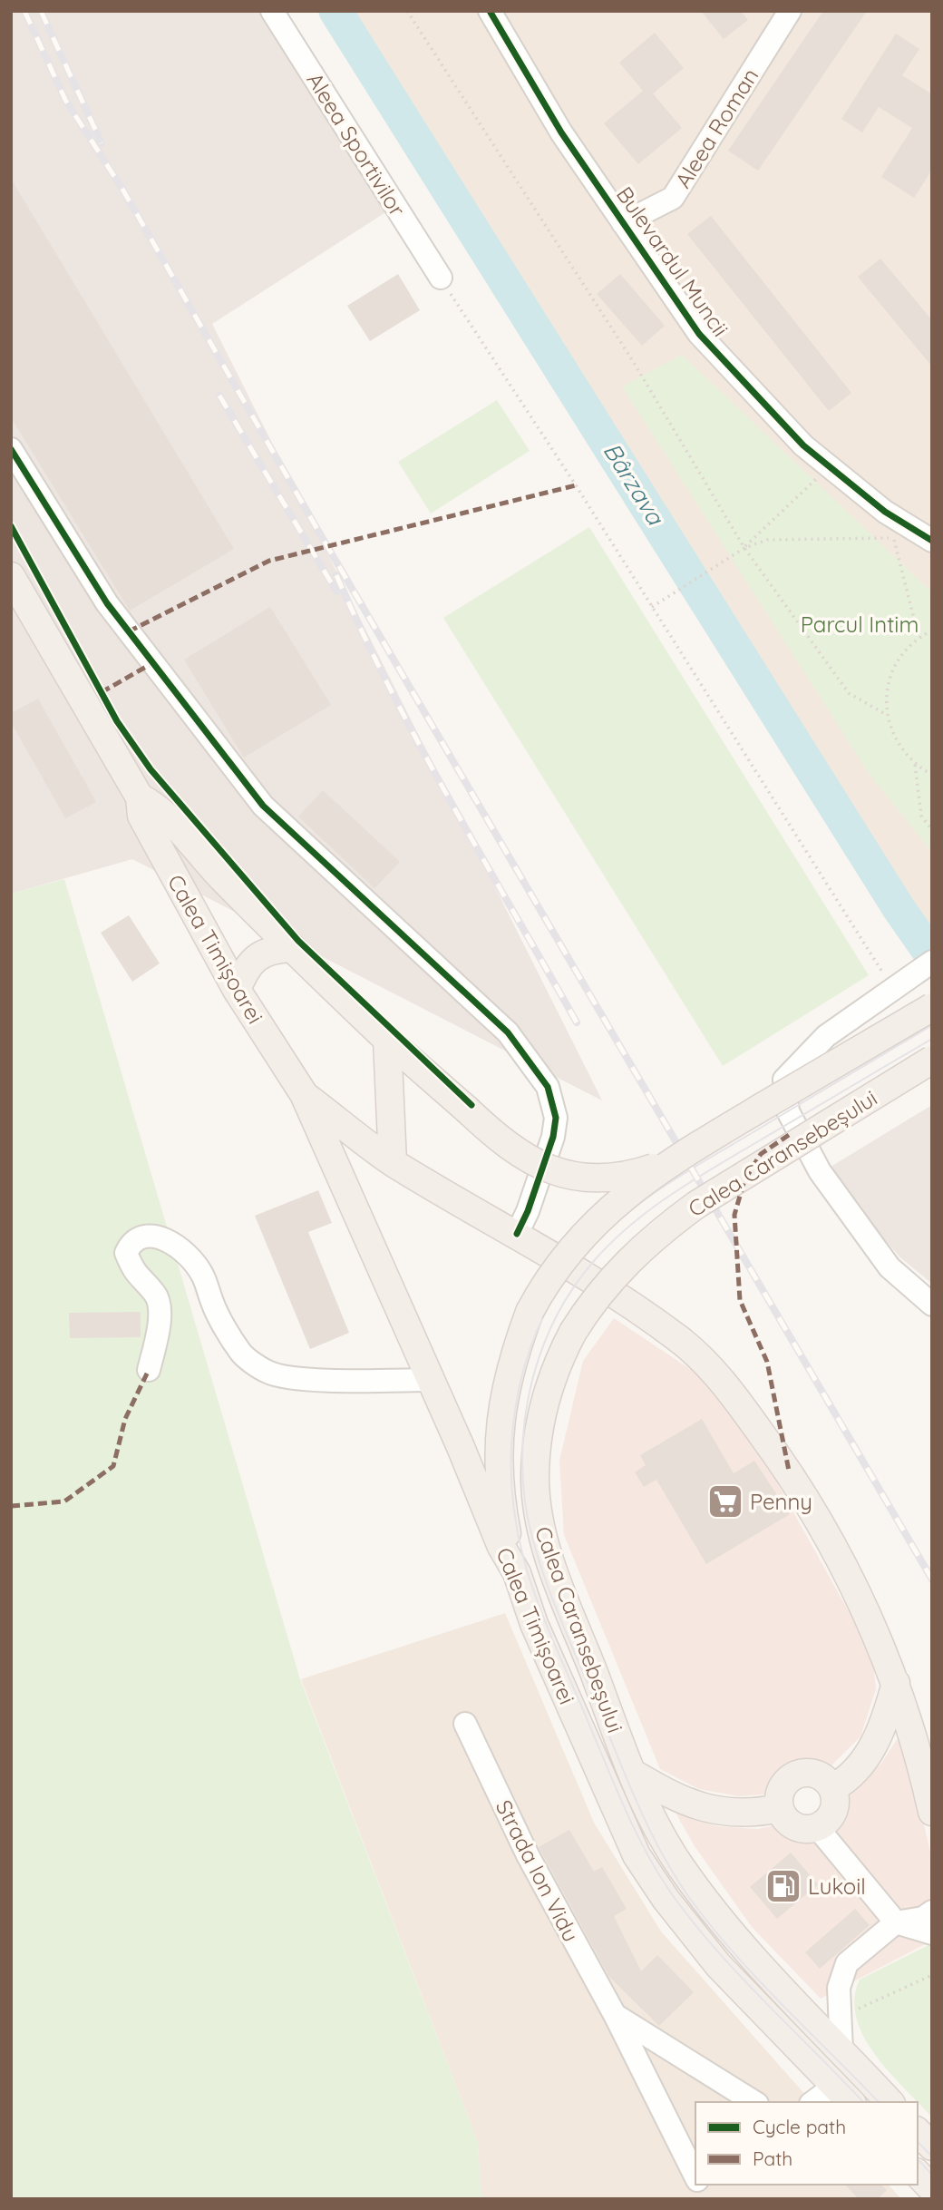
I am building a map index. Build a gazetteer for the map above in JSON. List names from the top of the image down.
{
  "streets": {
    "main road": ["Calea Timișoarei", "Calea Caransebeșului"],
    "street": [
      "Aleea Roman",
      "Aleea Sportivilor",
      "Bulevardul Muncii",
      "Strada Ion Vidu"
    ]
  },
  "crossings": [
    ["Aleea Roman", "Bulevardul Muncii"],
    ["Calea Timișoarei", "Calea Caransebeșului"]
  ],
  "water": ["Bârzava"],
  "parks": ["Parcul Intim"],
  "places": {
    "supermarket": ["Penny"],
    "fuel station": ["Lukoil"]
  },
  "legend": ["Cycle path", "Path"]
}
